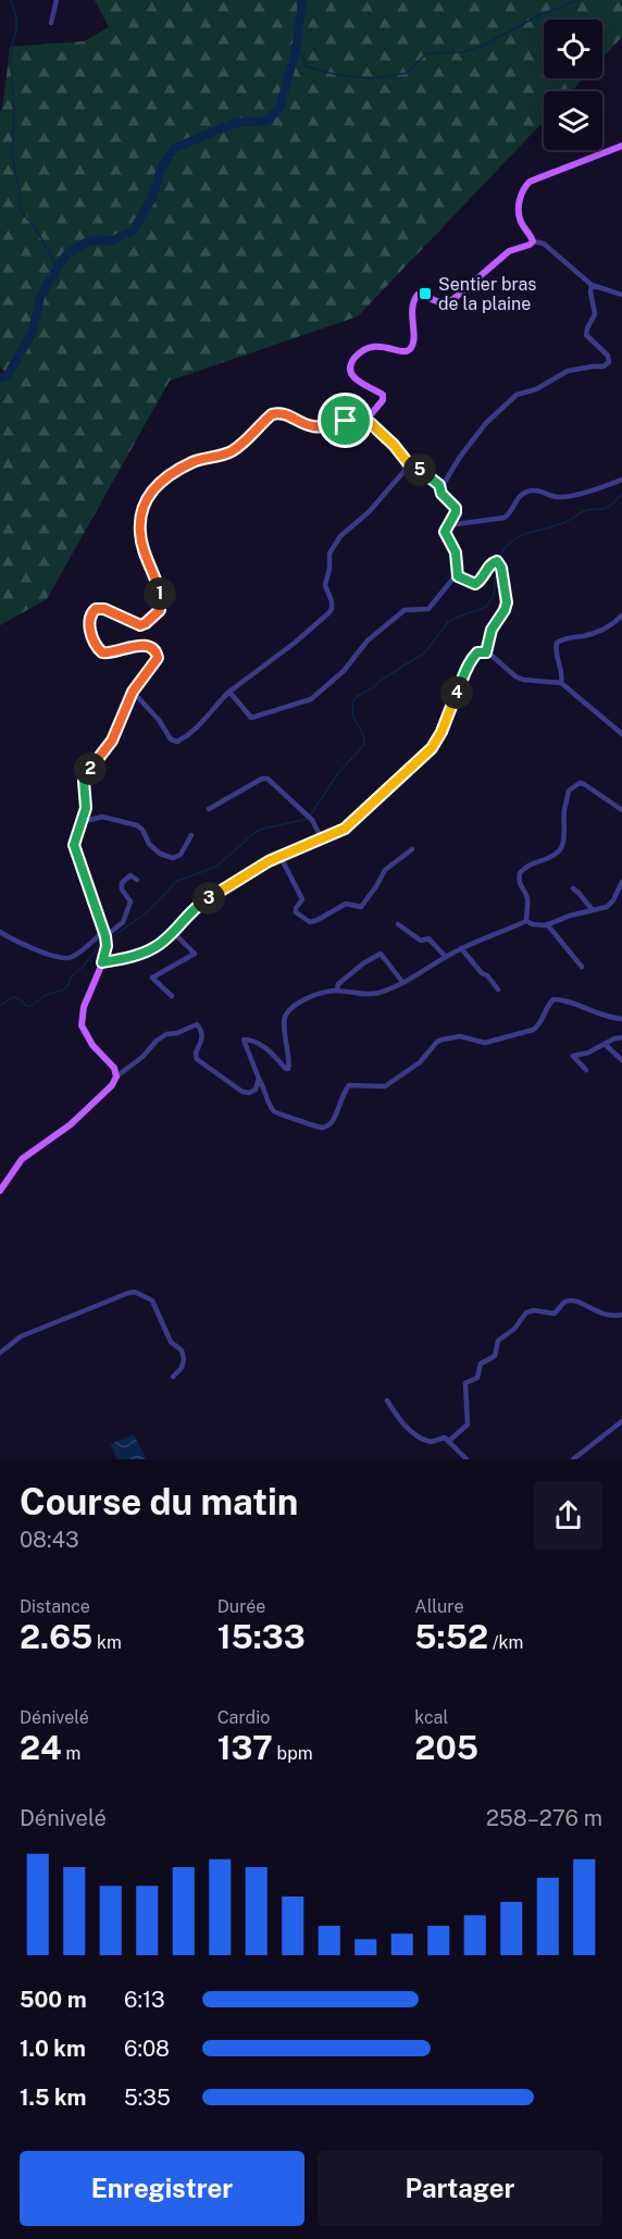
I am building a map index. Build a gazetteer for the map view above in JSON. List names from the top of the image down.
{
  "places": {
    "transit": ["Sentier bras de la plaine"]
  },
  "page": {
    "pins": [
      "5",
      "1",
      "4",
      "2",
      "3"
    ],
    "heading": ["Course du matin", "08:43"],
    "stats": [
      ["Distance", "2.65 km"],
      ["Durée", "15:33"],
      ["Allure", "5:52 /km"],
      ["Dénivelé", "24 m"],
      ["Cardio", "137 bpm"],
      ["kcal", "205"]
    ],
    "chart": ["Dénivelé", "258–276 m"],
    "list": [
      {
        "name": "500 m",
        "note": "6:13"
      },
      {
        "name": "1.0 km",
        "note": "6:08"
      },
      {
        "name": "1.5 km",
        "note": "5:35"
      }
    ],
    "buttons": ["Enregistrer", "Partager"]
  }
}
